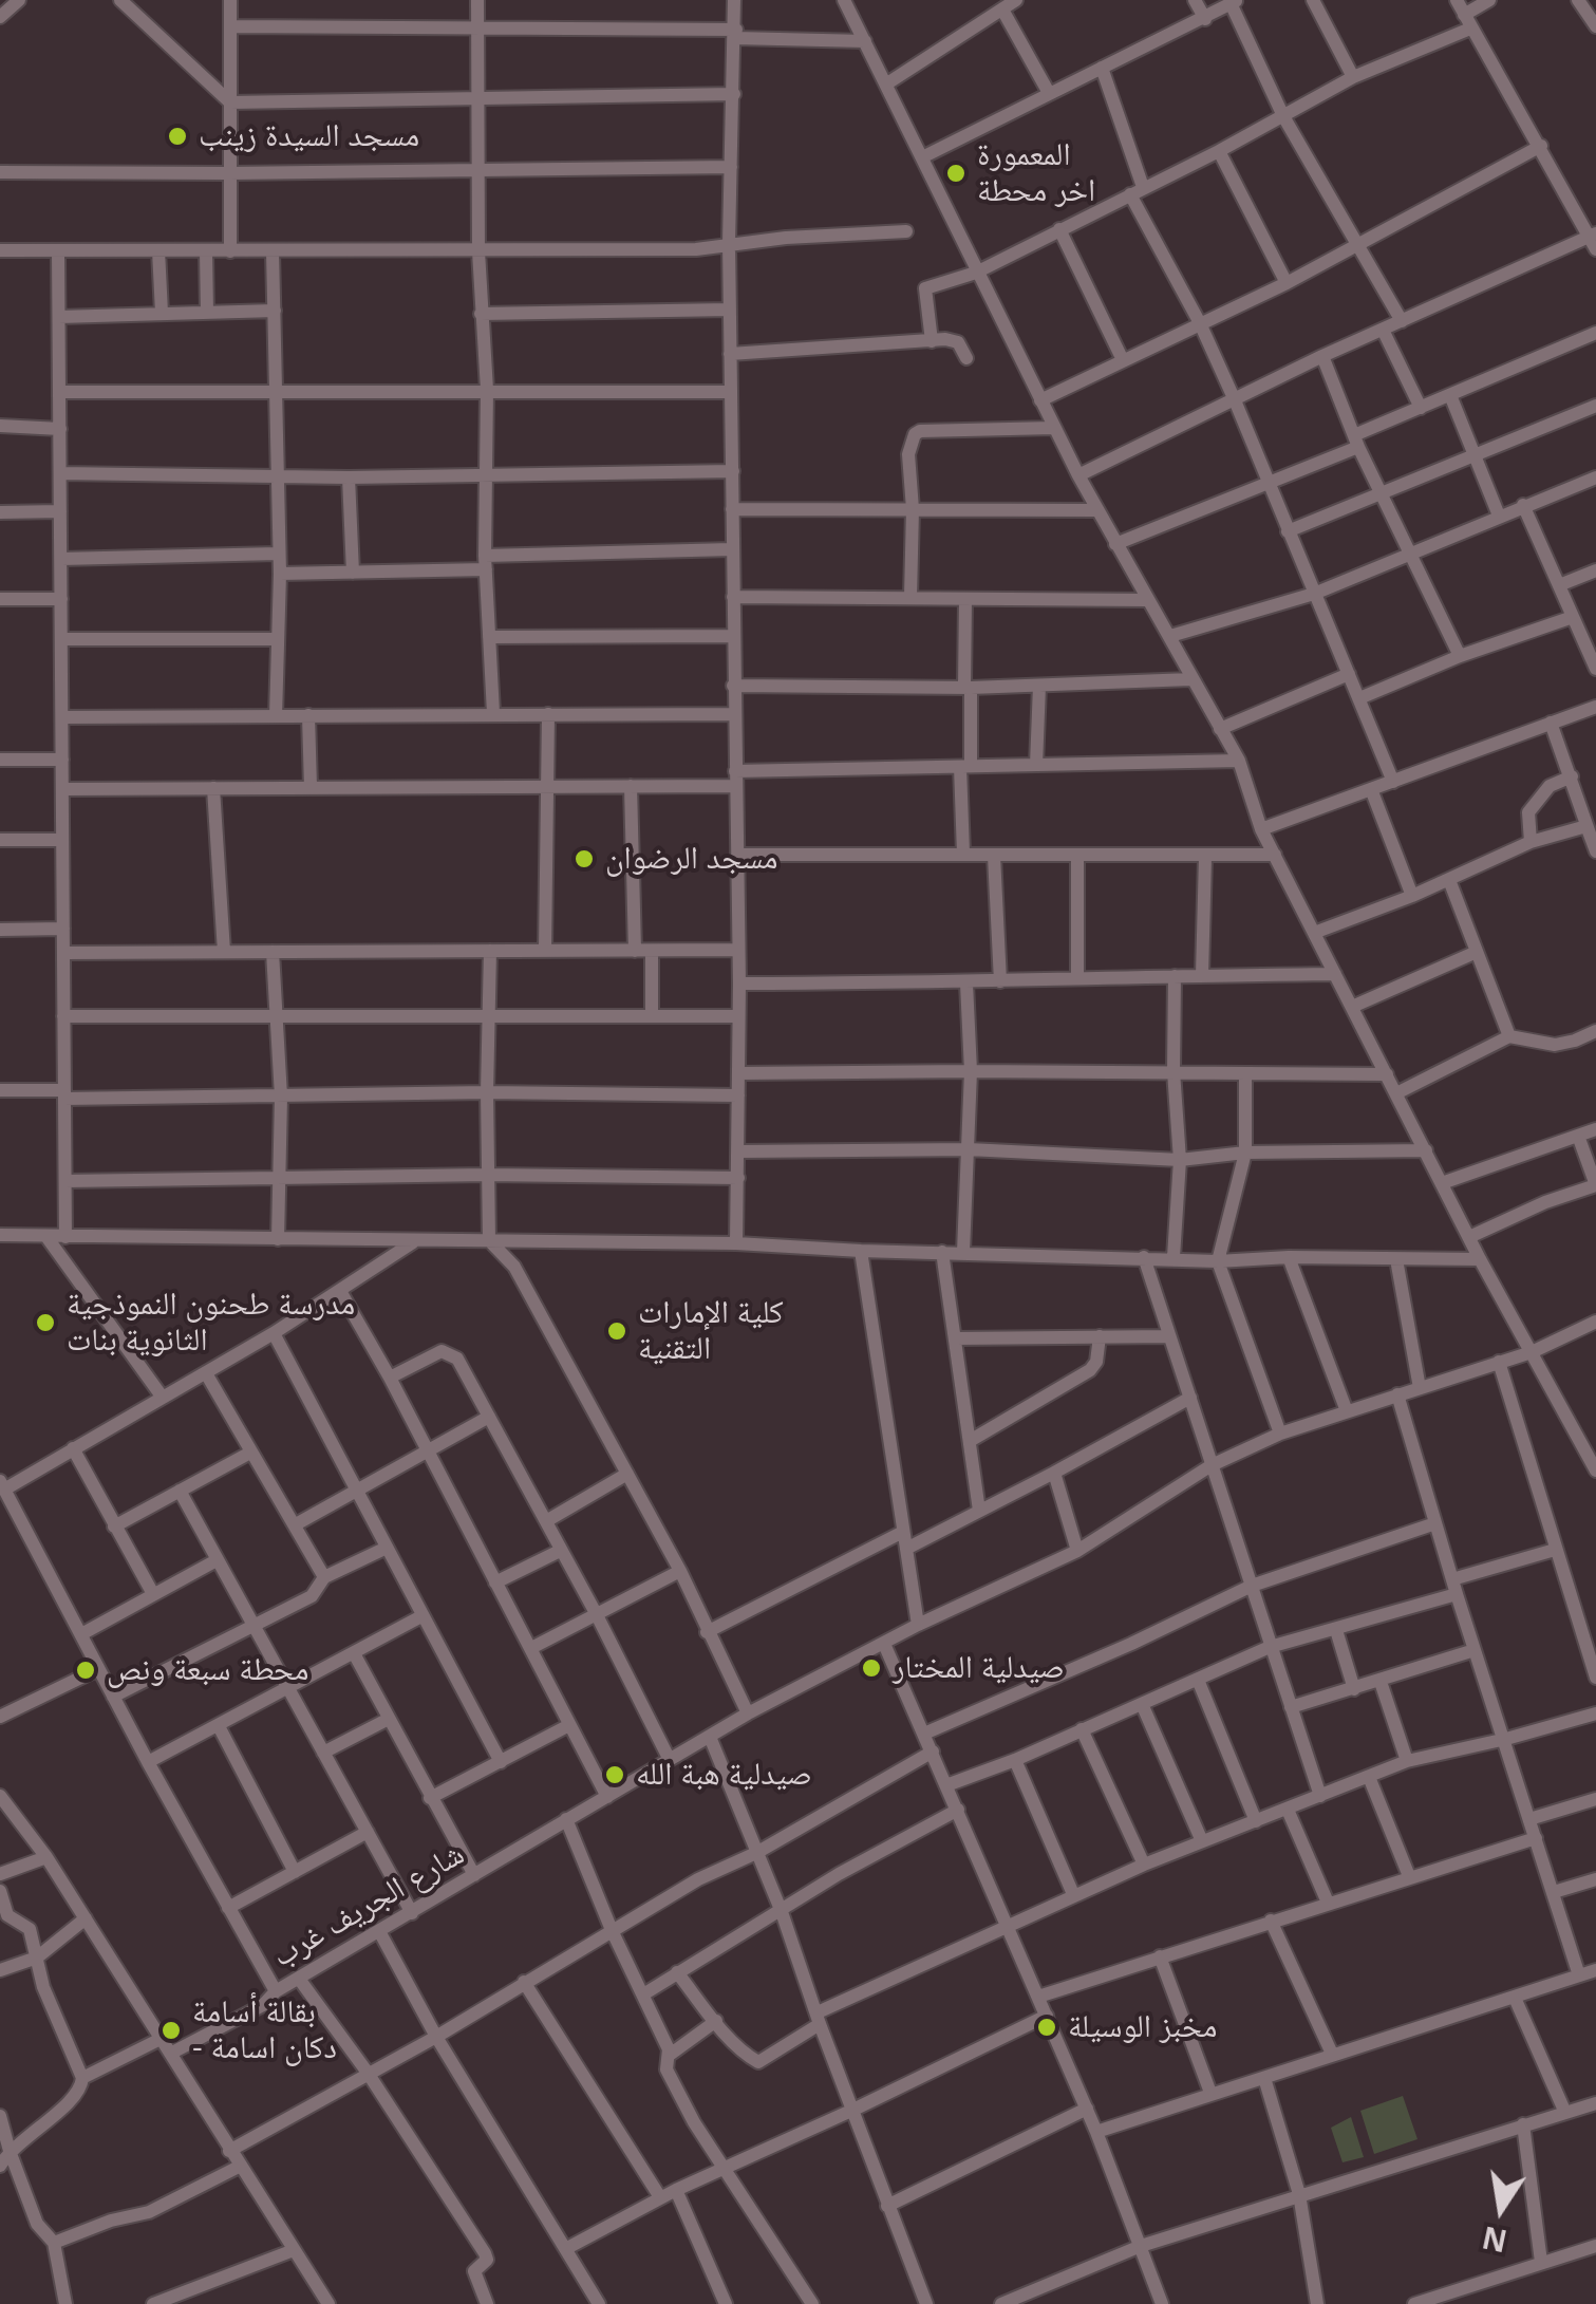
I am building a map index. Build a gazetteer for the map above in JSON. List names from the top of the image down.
{
  "streets": {
    "street": ["شارع الجريف غرب"]
  },
  "places": [
    "مسجد السيدة زينب",
    "المعمورة اخر محطة",
    "مسجد الرضوان",
    "مدرسة طحنون النموذجية الثانوية بنات",
    "كلية الإمارات التقنية",
    "صيدلية المختار",
    "محطة سبعة ونص",
    "صيدلية هبة الله",
    "مخبز الوسيلة",
    "بقالة أسامة - دكان اسامة"
  ],
  "north": "bottom"
}
